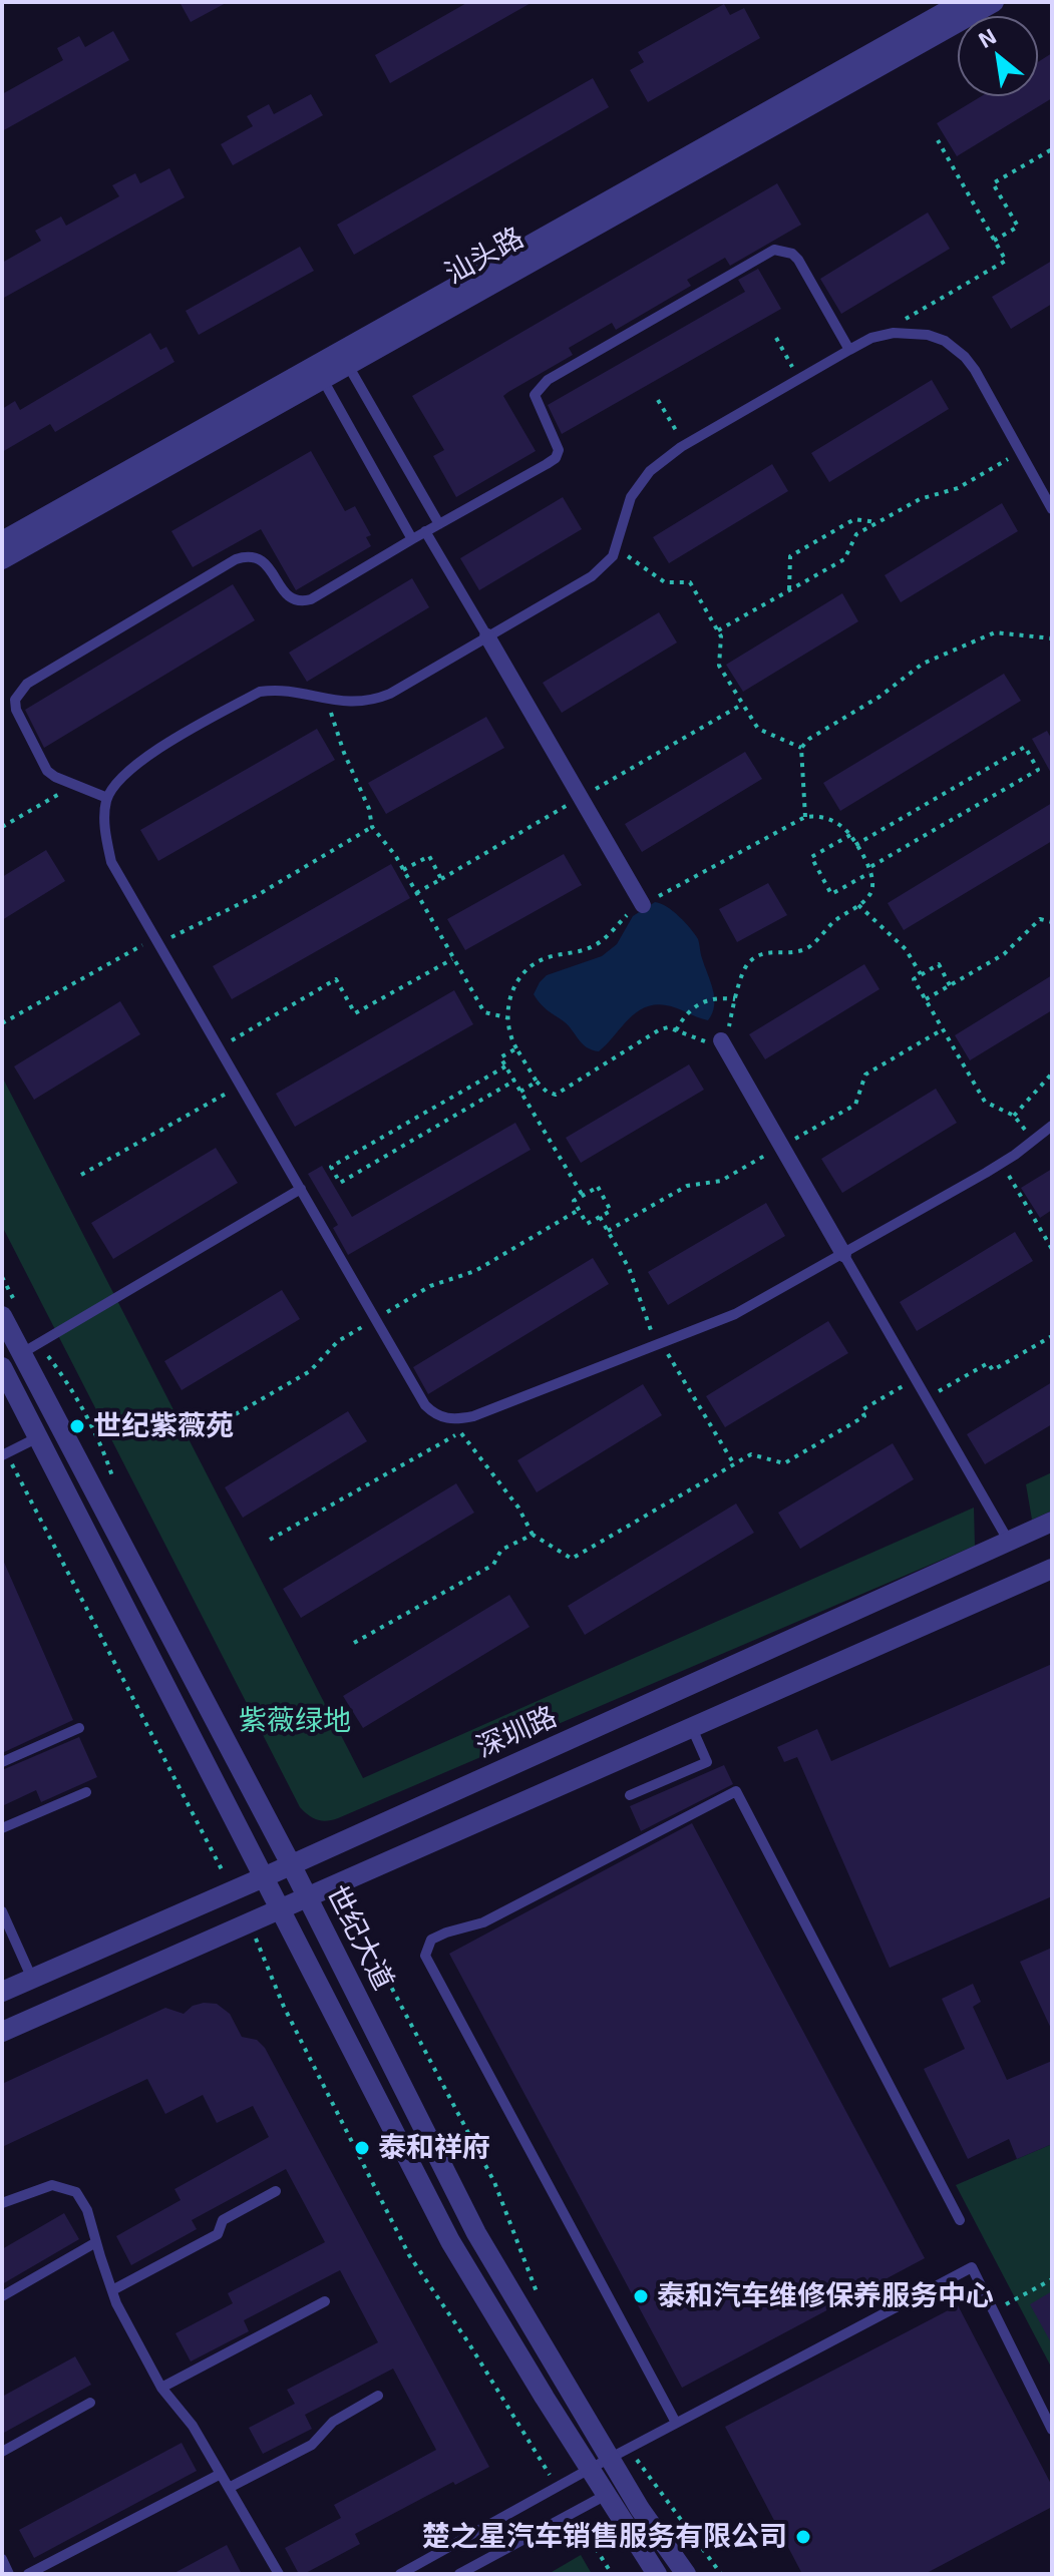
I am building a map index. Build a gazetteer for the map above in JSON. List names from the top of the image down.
{
  "streets": {
    "street": ["汕头路", "深圳路", "世纪大道"]
  },
  "crossings": [
    ["深圳路", "世纪大道"]
  ],
  "parks": ["紫薇绿地"],
  "places": [
    "世纪紫薇苑",
    "泰和祥府",
    "泰和汽车维修保养服务中心",
    "楚之星汽车销售服务有限公司"
  ],
  "north": "top left"
}
